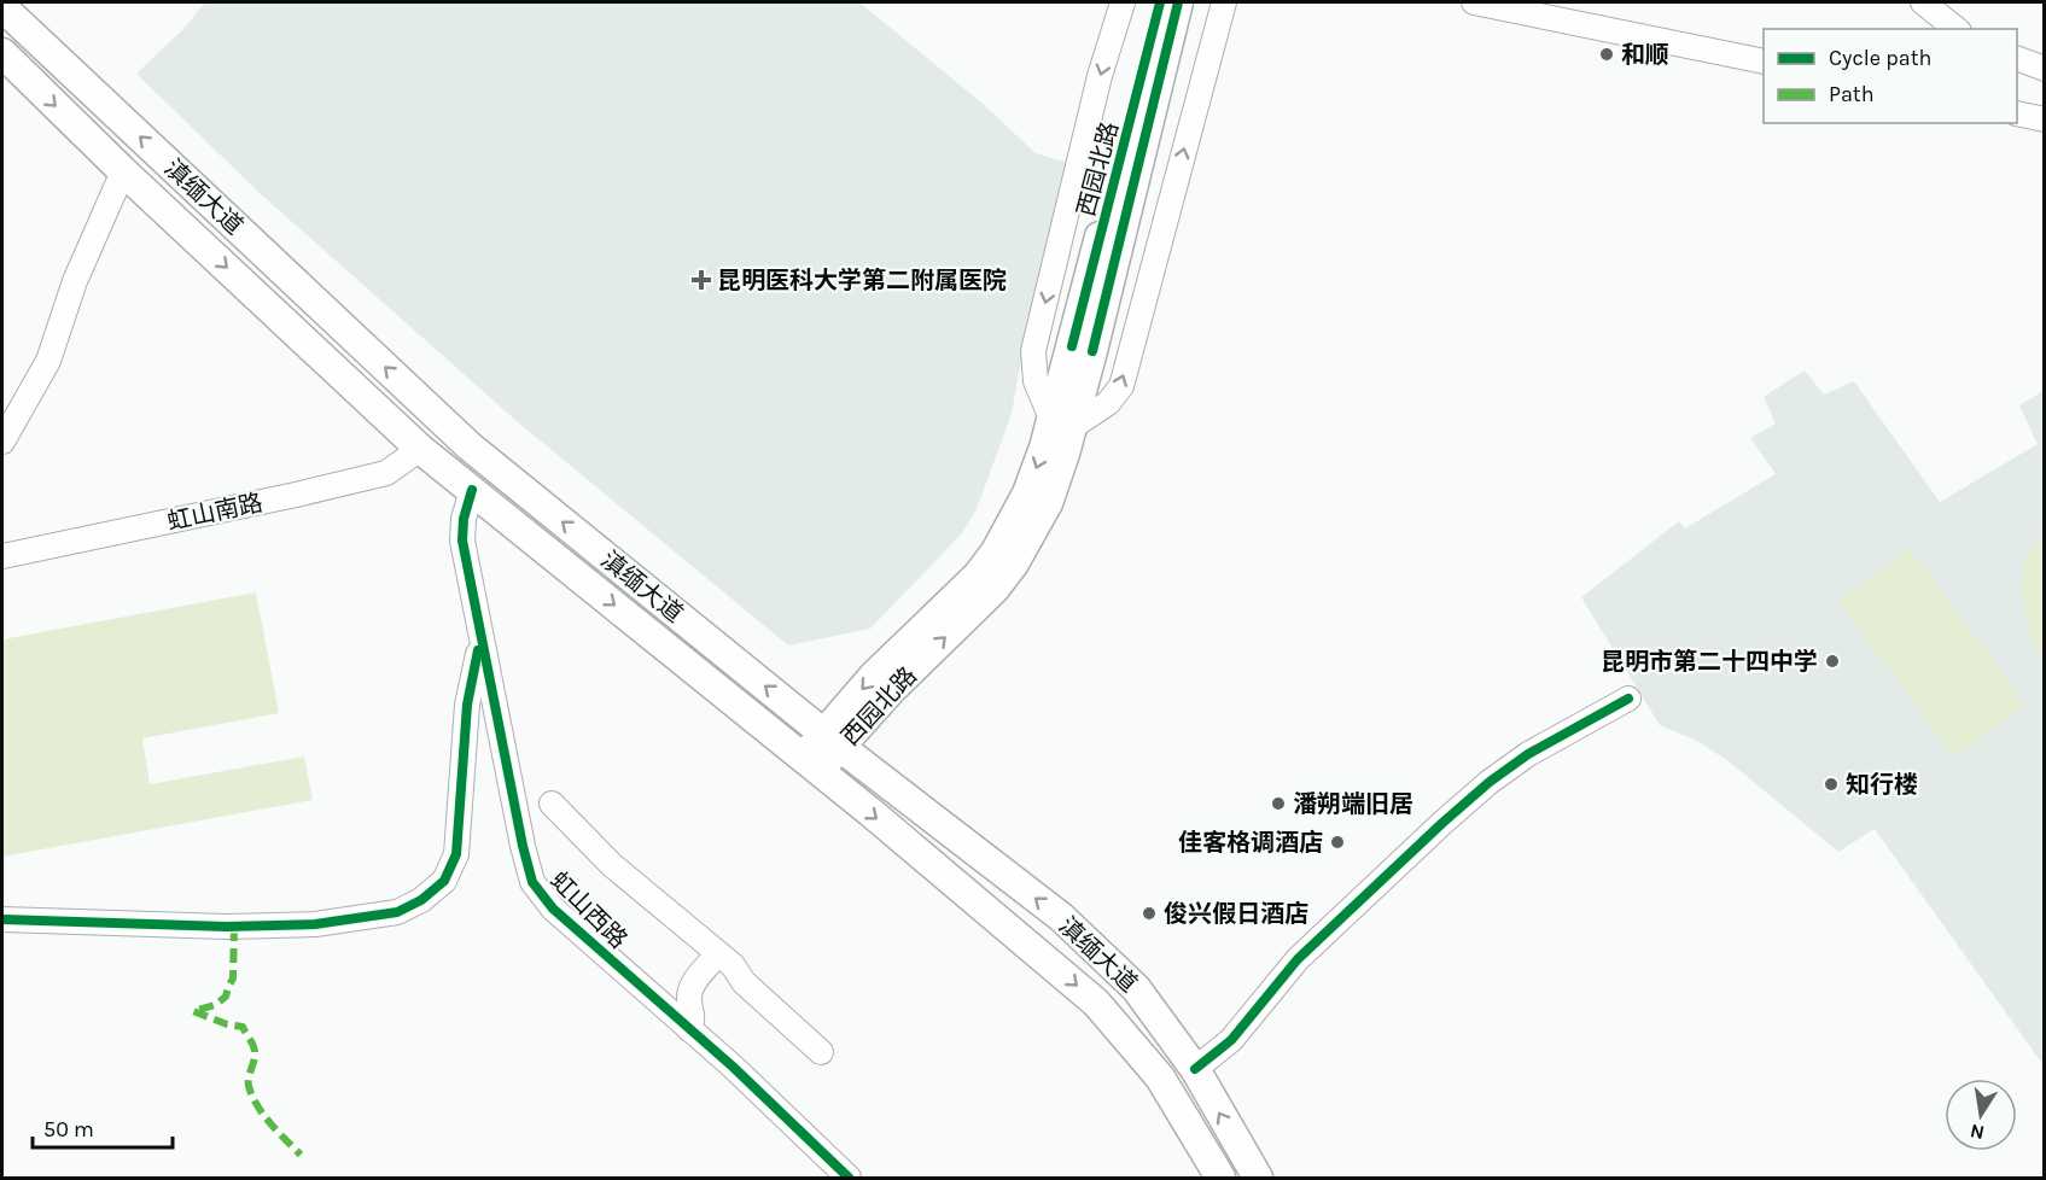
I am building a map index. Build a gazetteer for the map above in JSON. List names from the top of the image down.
{
  "streets": {
    "main road": ["西园北路", "滇缅大道"],
    "street": ["虹山南路", "虹山西路"]
  },
  "crossings": [
    ["西园北路", "滇缅大道"],
    ["滇缅大道", "虹山南路"],
    ["滇缅大道", "虹山西路"]
  ],
  "places": {
    "other": [
      "和顺",
      "昆明市第二十四中学",
      "知行楼",
      "潘朔端旧居",
      "佳客格调酒店",
      "俊兴假日酒店"
    ],
    "health": ["昆明医科大学第二附属医院"]
  },
  "legend": ["Cycle path", "Path"],
  "scale_bar": "50 m",
  "north": "bottom"
}
